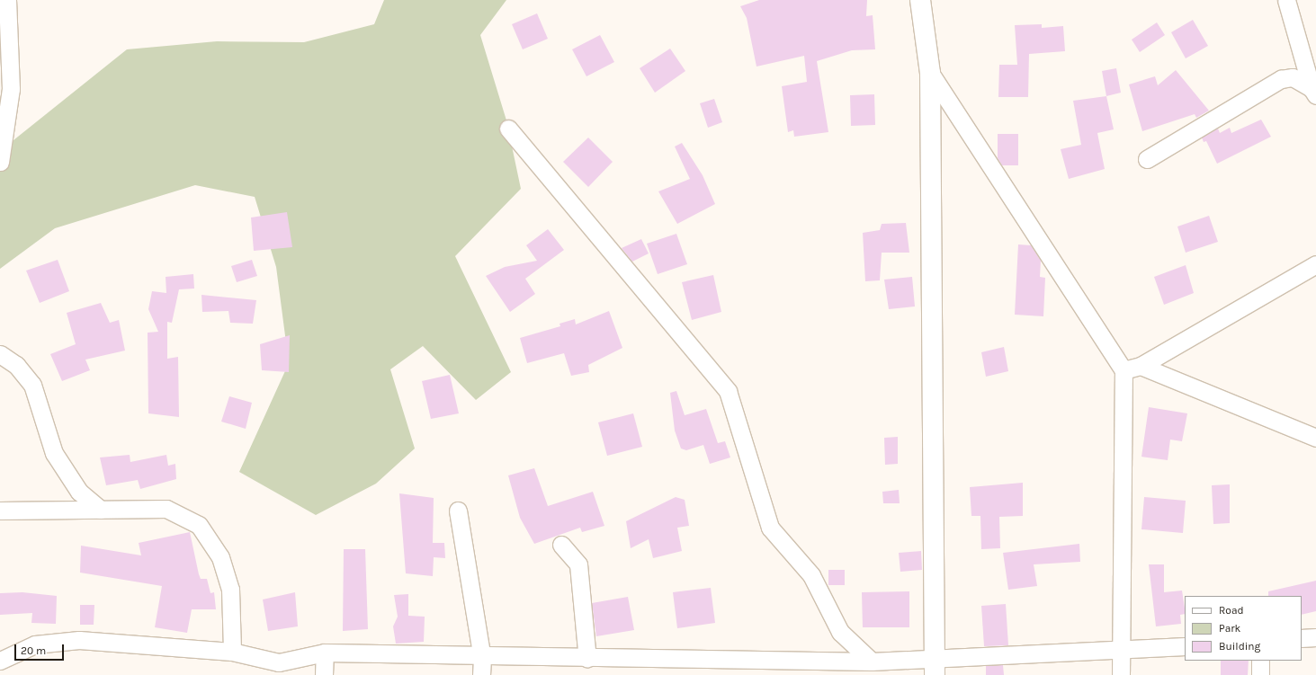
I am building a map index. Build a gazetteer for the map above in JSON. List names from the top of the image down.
{
  "legend": ["Road", "Park", "Building"],
  "scale_bar": "20 m"
}
